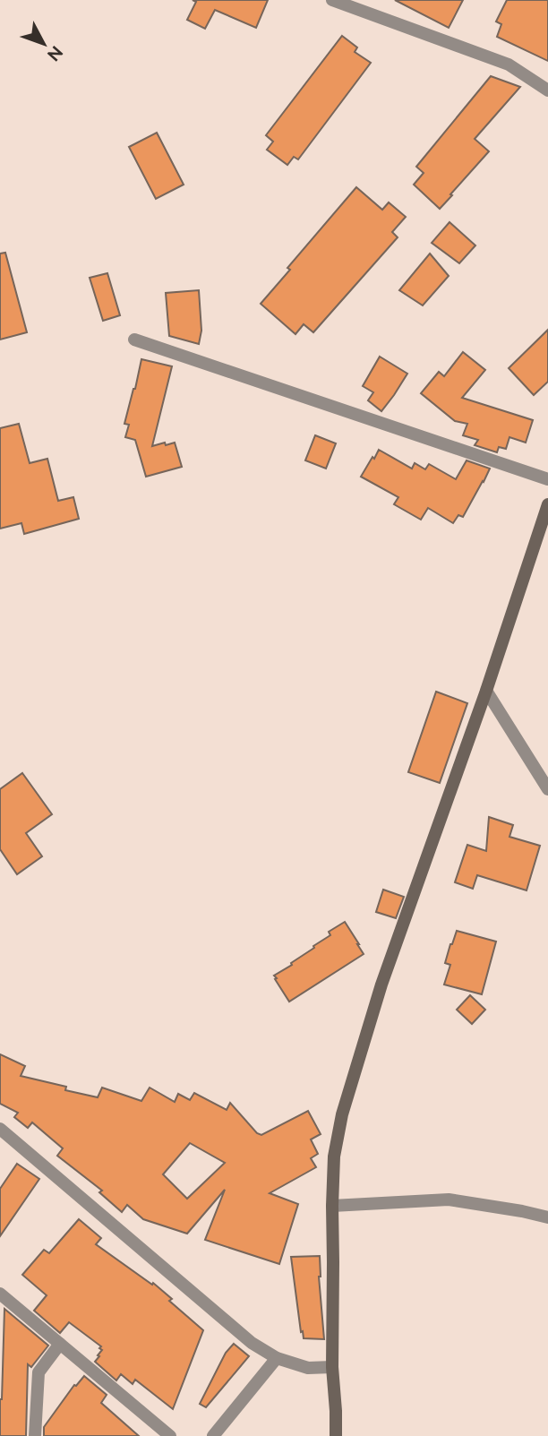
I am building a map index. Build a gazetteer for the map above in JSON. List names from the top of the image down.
{
  "north": "bottom right"
}
